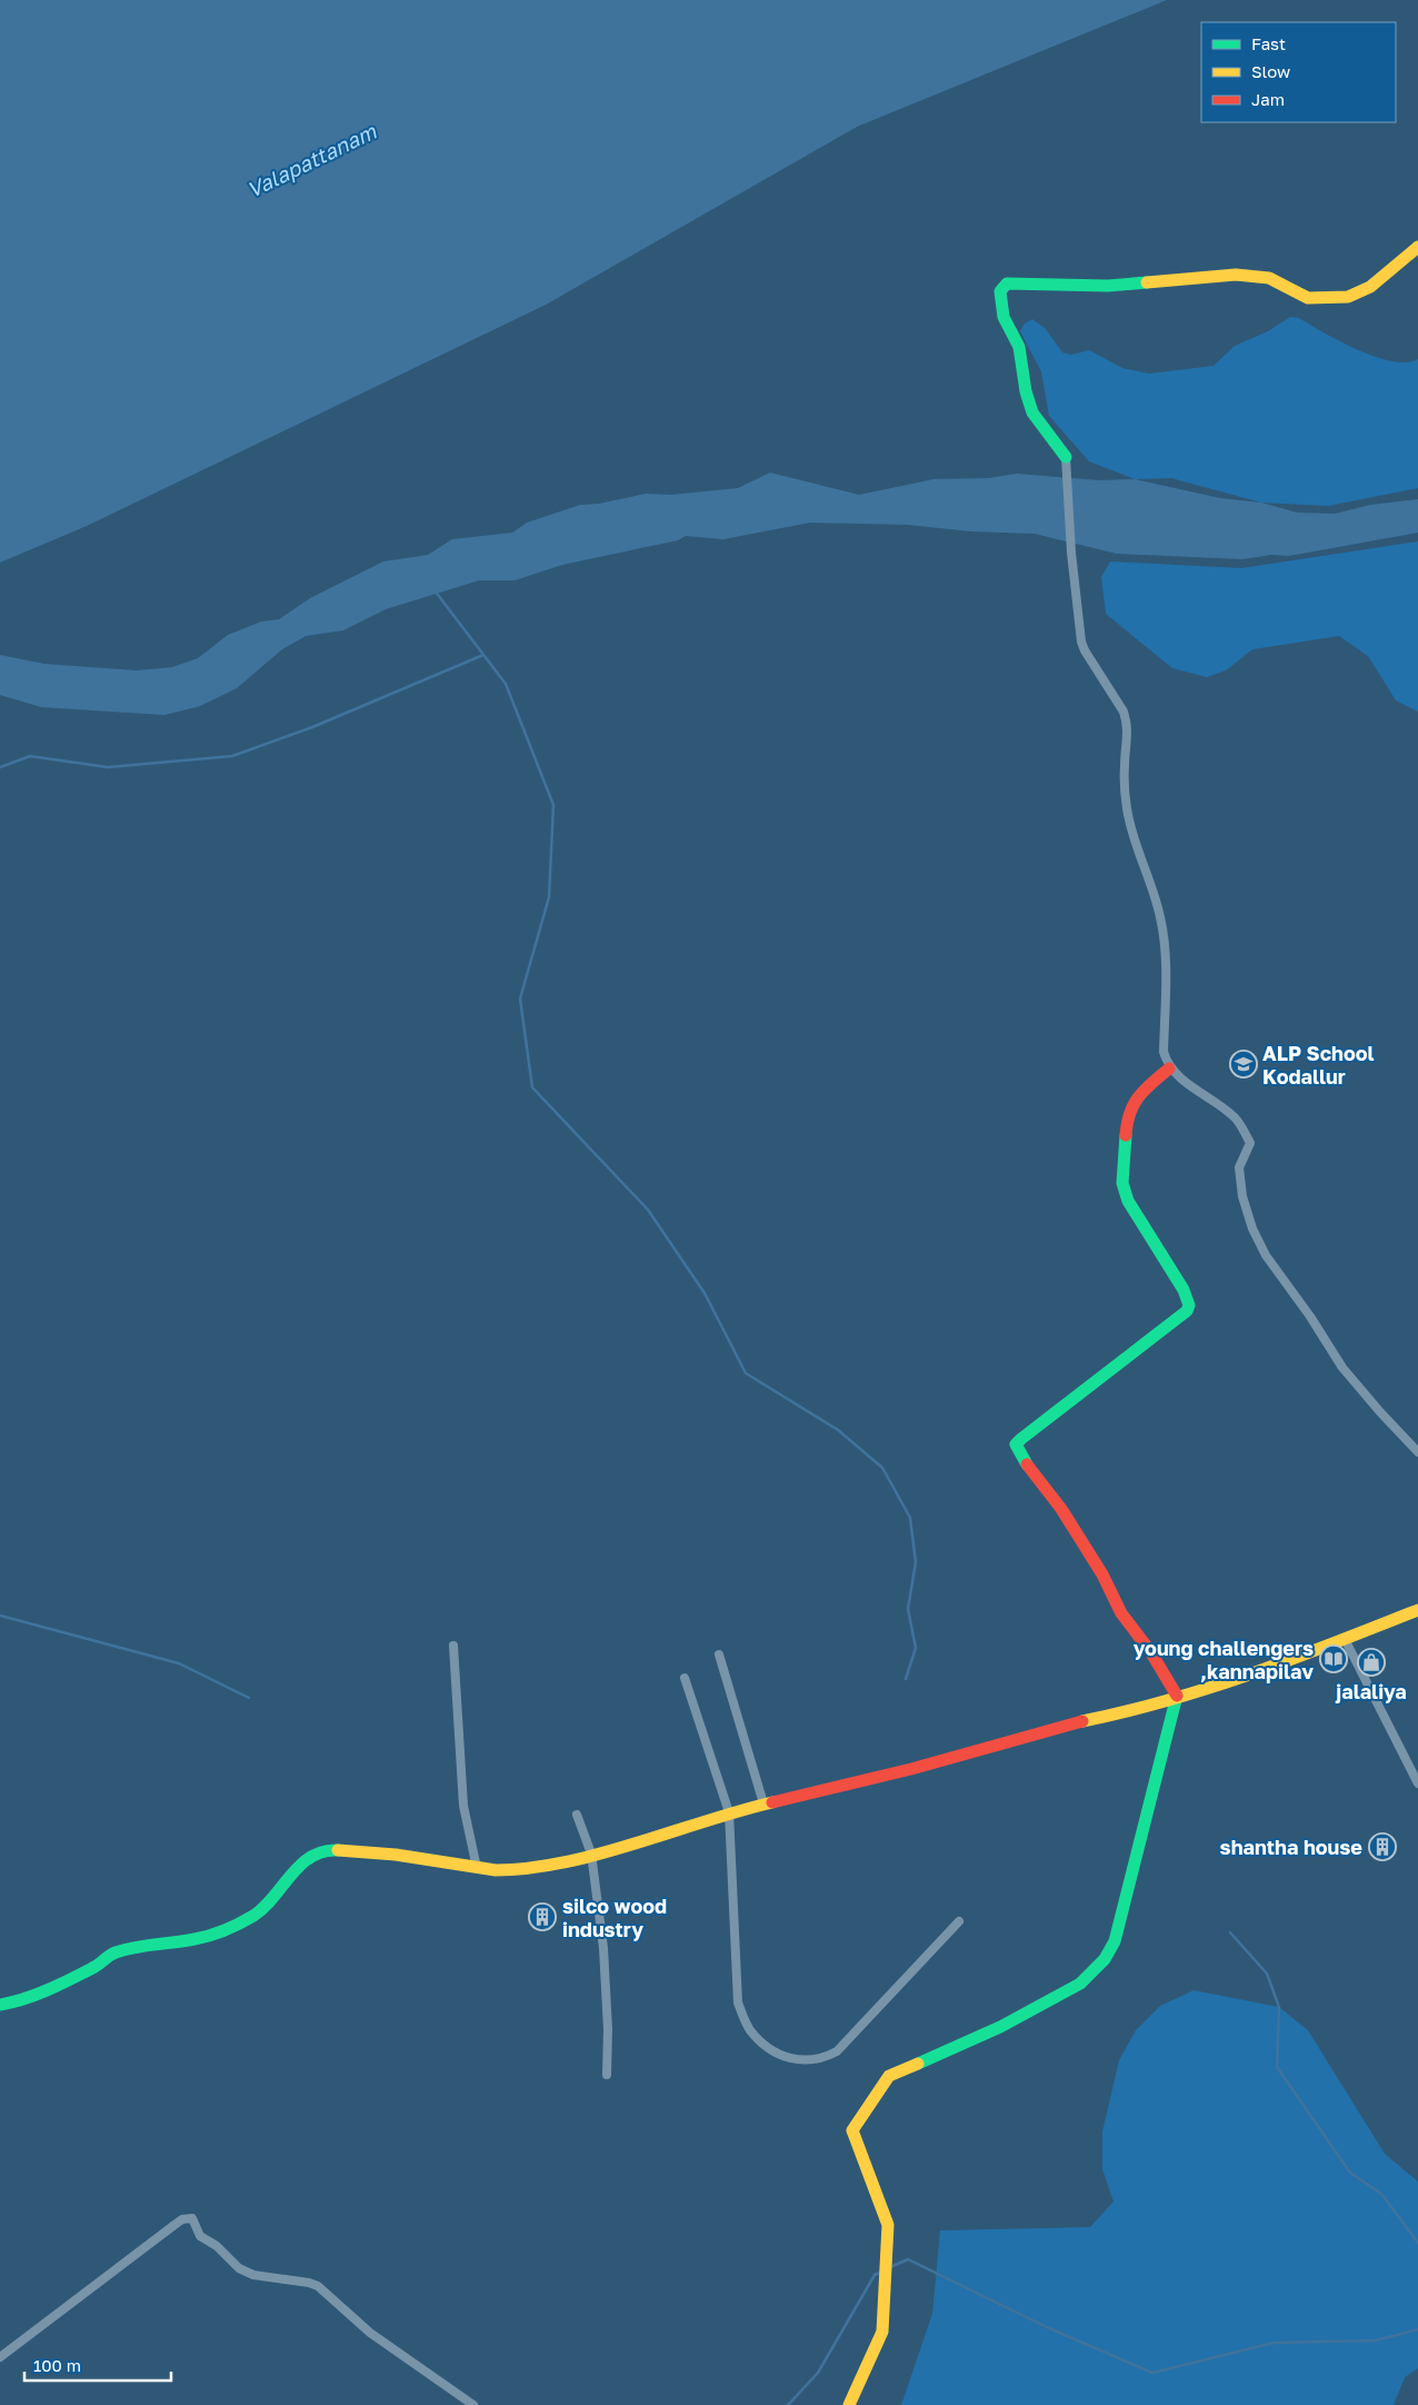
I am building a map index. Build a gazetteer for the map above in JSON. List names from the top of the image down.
{
  "water": ["Valapattanam"],
  "places": {
    "school or university": ["ALP School Kodallur"],
    "library": ["young challengers ,kannapilav"],
    "shop": ["jalaliya"],
    "building": ["shantha house", "silco wood industry"]
  },
  "legend": ["Fast", "Slow", "Jam"],
  "scale_bar": "100 m"
}
